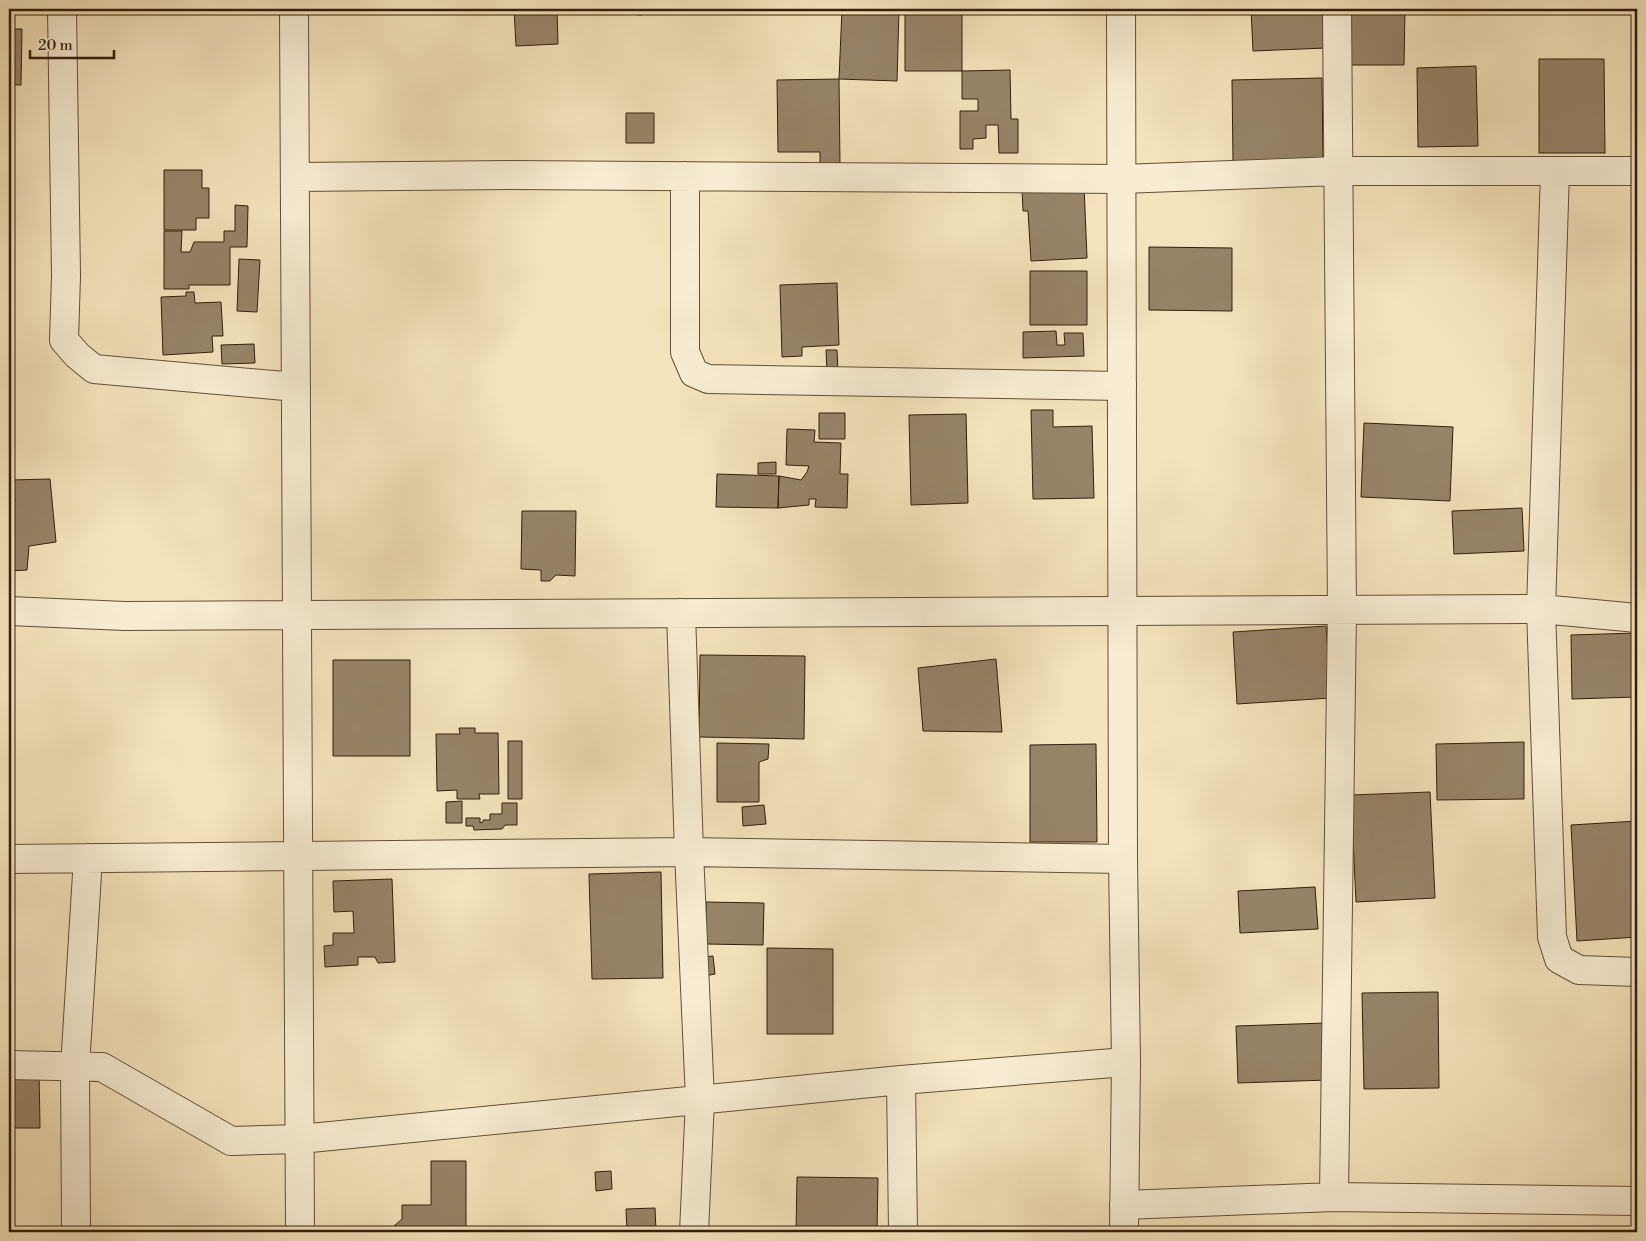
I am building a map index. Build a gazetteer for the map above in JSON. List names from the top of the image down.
{
  "scale_bar": "20 m"
}
